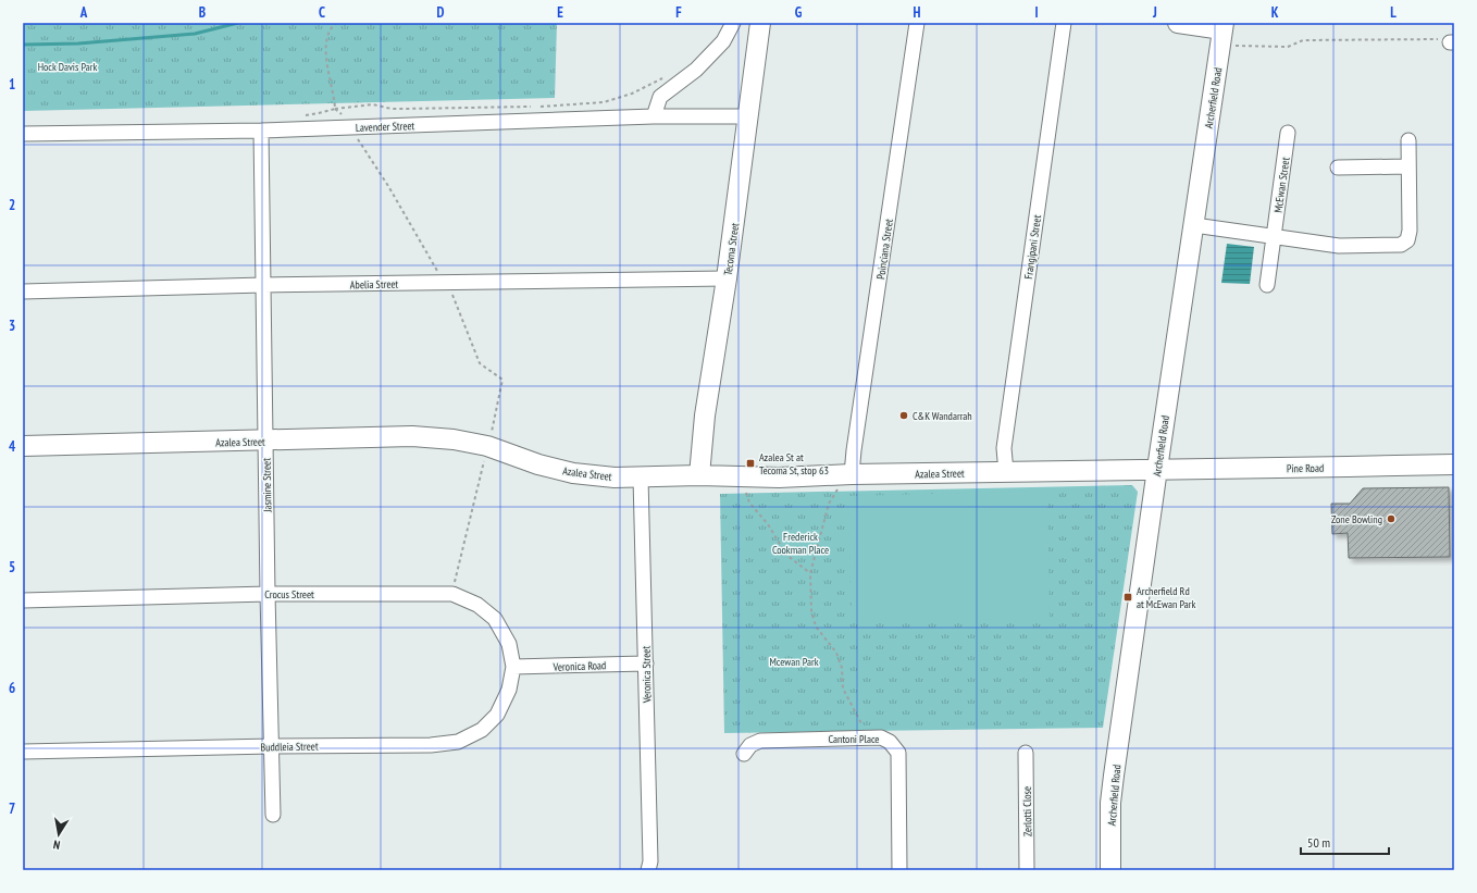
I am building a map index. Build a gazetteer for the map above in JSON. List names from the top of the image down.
{
  "streets": {
    "street": [
      "Archerfield Road",
      "Lavender Street",
      "McEwan Street",
      "Frangipani Street",
      "Tecoma Street",
      "Poinciana Street",
      "Abelia Street",
      "Azalea Street",
      "Pine Road",
      "Jasmine Street",
      "Crocus Street",
      "Veronica Road",
      "Veronica Street",
      "Cantoni Place",
      "Buddleia Street",
      "Zerlotti Close"
    ]
  },
  "crossings": [
    ["Archerfield Road", "Azalea Street"],
    ["Archerfield Road", "Pine Road"],
    ["Lavender Street", "Tecoma Street"],
    ["Lavender Street", "Jasmine Street"],
    ["Frangipani Street", "Azalea Street"],
    ["Tecoma Street", "Abelia Street"],
    ["Tecoma Street", "Azalea Street"],
    ["Poinciana Street", "Azalea Street"],
    ["Abelia Street", "Jasmine Street"],
    ["Azalea Street", "Pine Road"],
    ["Azalea Street", "Jasmine Street"],
    ["Azalea Street", "Veronica Street"],
    ["Jasmine Street", "Crocus Street"],
    ["Jasmine Street", "Buddleia Street"],
    ["Crocus Street", "Veronica Road"],
    ["Crocus Street", "Buddleia Street"],
    ["Veronica Road", "Veronica Street"],
    ["Veronica Road", "Buddleia Street"]
  ],
  "parks": ["Hock Davis Park", "Frederick Cookman Place", "Mcewan Park"],
  "places": {
    "other": ["C&K Wandarrah", "Zone Bowling"],
    "transit": ["Azalea St at Tecoma St, stop 63", "Archerfield Rd at McEwan Park"]
  },
  "scale_bar": "50 m",
  "north": "bottom",
  "grid": {
    "columns": [
      "A",
      "B",
      "C",
      "D",
      "E",
      "F",
      "G",
      "H",
      "I",
      "J",
      "K",
      "L"
    ],
    "rows": [
      "1",
      "2",
      "3",
      "4",
      "5",
      "6",
      "7"
    ]
  }
}
